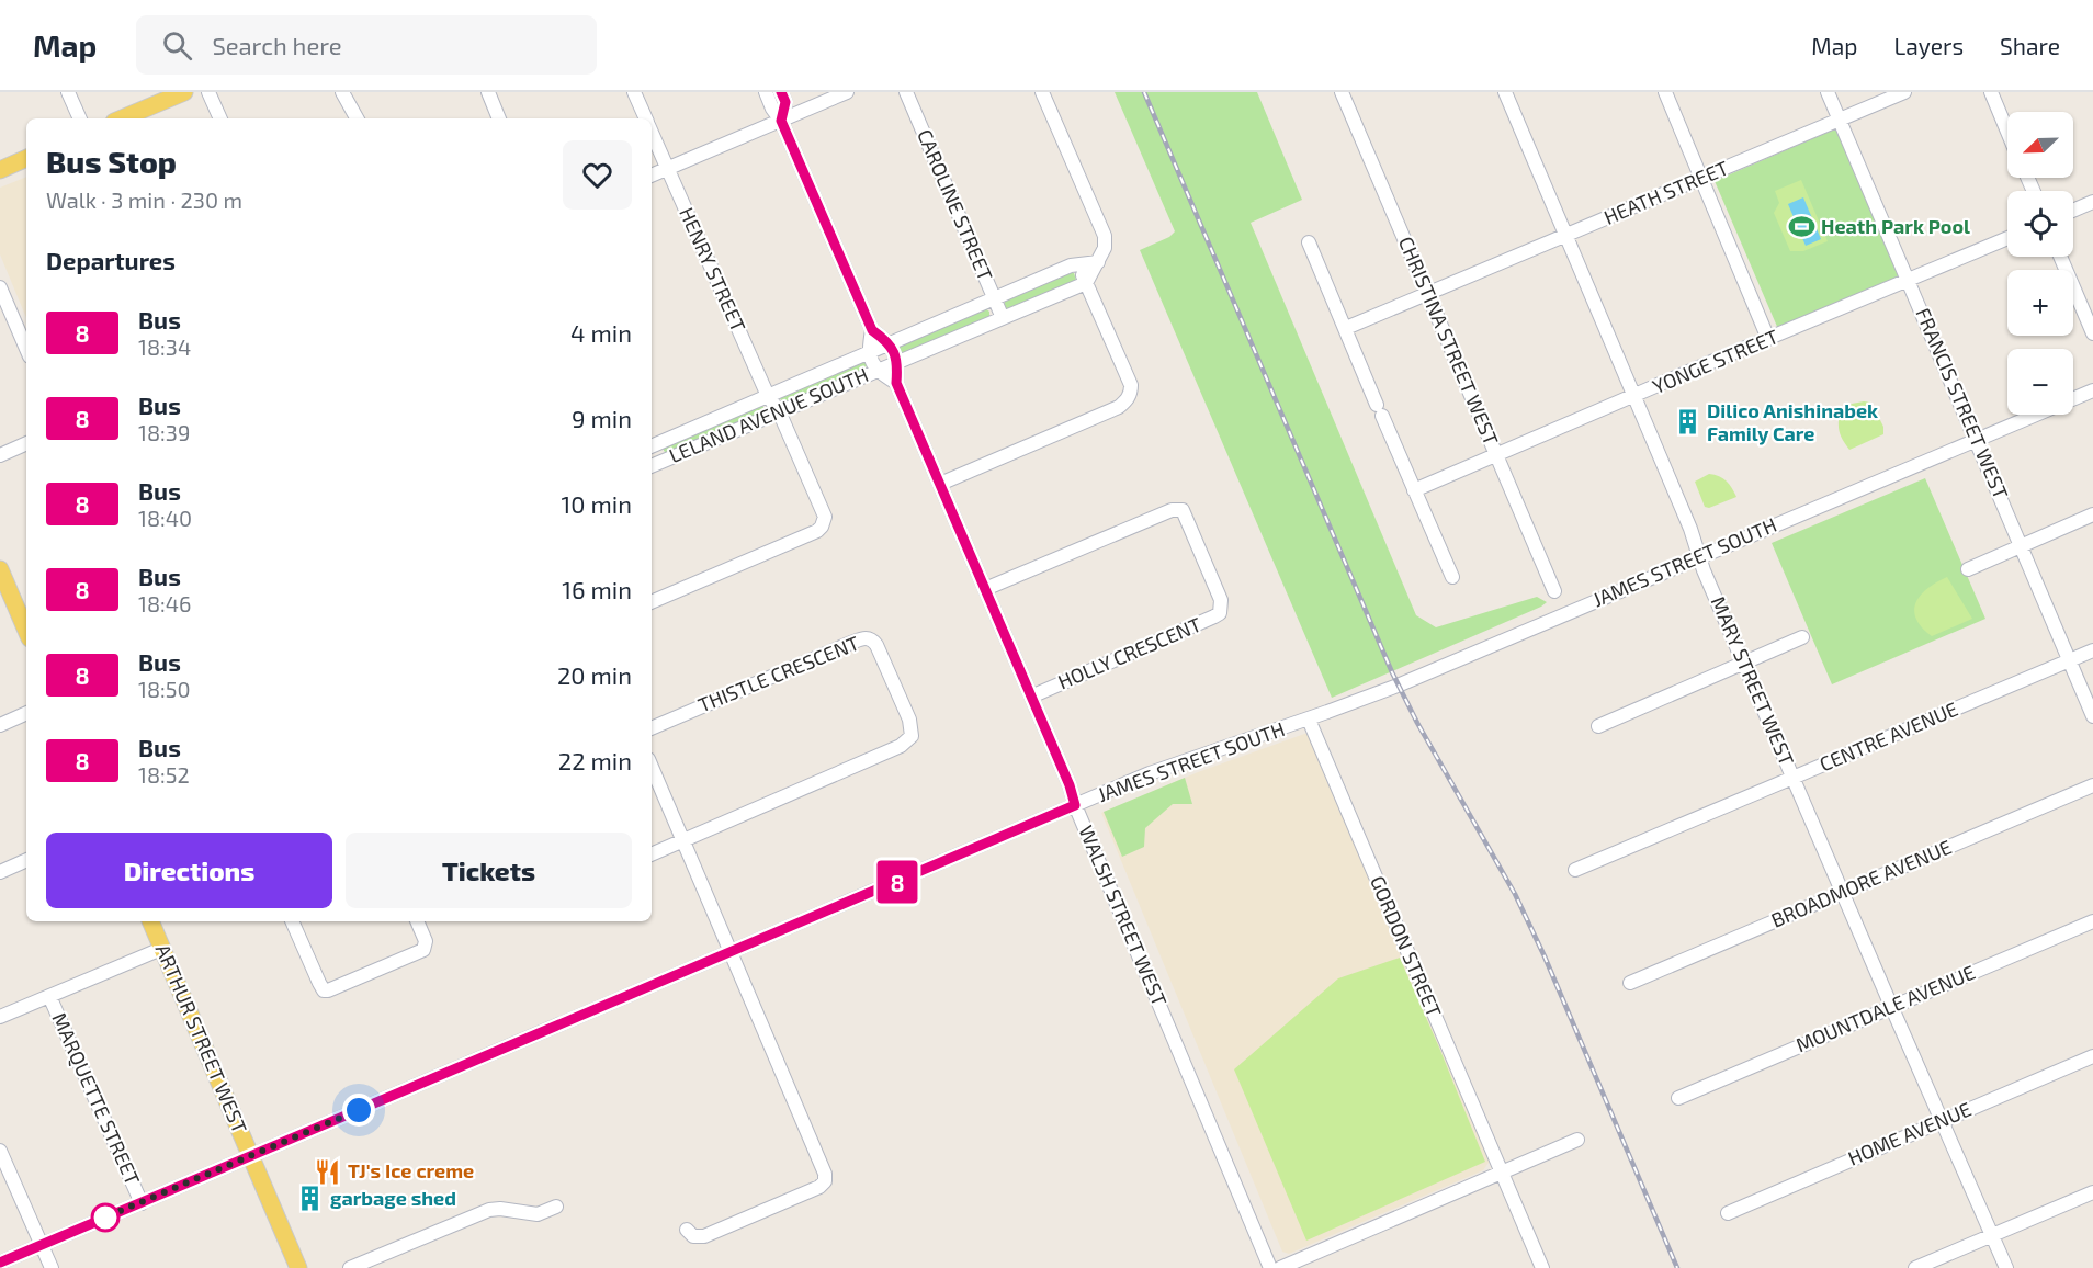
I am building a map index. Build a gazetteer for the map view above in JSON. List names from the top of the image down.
{
  "streets": {
    "main road": ["ARTHUR STREET WEST"],
    "street": [
      "HEATH STREET",
      "CAROLINE STREET",
      "HENRY STREET",
      "CHRISTINA STREET WEST",
      "YONGE STREET",
      "FRANCIS STREET WEST",
      "LELAND AVENUE SOUTH",
      "JAMES STREET SOUTH",
      "HOLLY CRESCENT",
      "THISTLE CRESCENT",
      "MARY STREET WEST",
      "CENTRE AVENUE",
      "BROADMORE AVENUE",
      "WALSH STREET WEST",
      "GORDON STREET",
      "MOUNTDALE AVENUE",
      "MARQUETTE STREET",
      "HOME AVENUE"
    ]
  },
  "crossings": [
    ["HEATH STREET", "CHRISTINA STREET WEST"],
    ["HEATH STREET", "FRANCIS STREET WEST"],
    ["HEATH STREET", "MARY STREET WEST"],
    ["CAROLINE STREET", "LELAND AVENUE SOUTH"],
    ["HENRY STREET", "LELAND AVENUE SOUTH"],
    ["CHRISTINA STREET WEST", "YONGE STREET"],
    ["YONGE STREET", "FRANCIS STREET WEST"],
    ["YONGE STREET", "MARY STREET WEST"],
    ["FRANCIS STREET WEST", "JAMES STREET SOUTH"],
    ["FRANCIS STREET WEST", "CENTRE AVENUE"],
    ["LELAND AVENUE SOUTH", "WALSH STREET WEST"],
    ["JAMES STREET SOUTH", "MARY STREET WEST"],
    ["JAMES STREET SOUTH", "WALSH STREET WEST"],
    ["JAMES STREET SOUTH", "GORDON STREET"],
    ["JAMES STREET SOUTH", "ARTHUR STREET WEST"],
    ["JAMES STREET SOUTH", "MARQUETTE STREET"],
    ["HOLLY CRESCENT", "WALSH STREET WEST"],
    ["MARY STREET WEST", "CENTRE AVENUE"],
    ["MARY STREET WEST", "BROADMORE AVENUE"],
    ["MARY STREET WEST", "MOUNTDALE AVENUE"],
    ["MARY STREET WEST", "HOME AVENUE"]
  ],
  "places": {
    "sports": ["Heath Park Pool"],
    "building": ["Dilico Anishinabek Family Care", "garbage shed"],
    "restaurant": ["TJ's Ice creme"]
  },
  "lines": ["bus line 8"],
  "north": "bottom left",
  "page": {
    "header": "Map",
    "search": "Search here",
    "nav": ["Map", "Layers", "Share"],
    "on_map": "8",
    "map_buttons": ["+", "−"],
    "heading": [
      ["Bus Stop", "Walk · 3 min · 230 m"],
      "Departures"
    ],
    "list": [
      {
        "mark": "8",
        "name": "Bus",
        "note": "18:34",
        "value": "4 min"
      },
      {
        "mark": "8",
        "name": "Bus",
        "note": "18:39",
        "value": "9 min"
      },
      {
        "mark": "8",
        "name": "Bus",
        "note": "18:40",
        "value": "10 min"
      },
      {
        "mark": "8",
        "name": "Bus",
        "note": "18:46",
        "value": "16 min"
      },
      {
        "mark": "8",
        "name": "Bus",
        "note": "18:50",
        "value": "20 min"
      },
      {
        "mark": "8",
        "name": "Bus",
        "note": "18:52",
        "value": "22 min"
      }
    ],
    "buttons": ["Directions", "Tickets"]
  }
}
